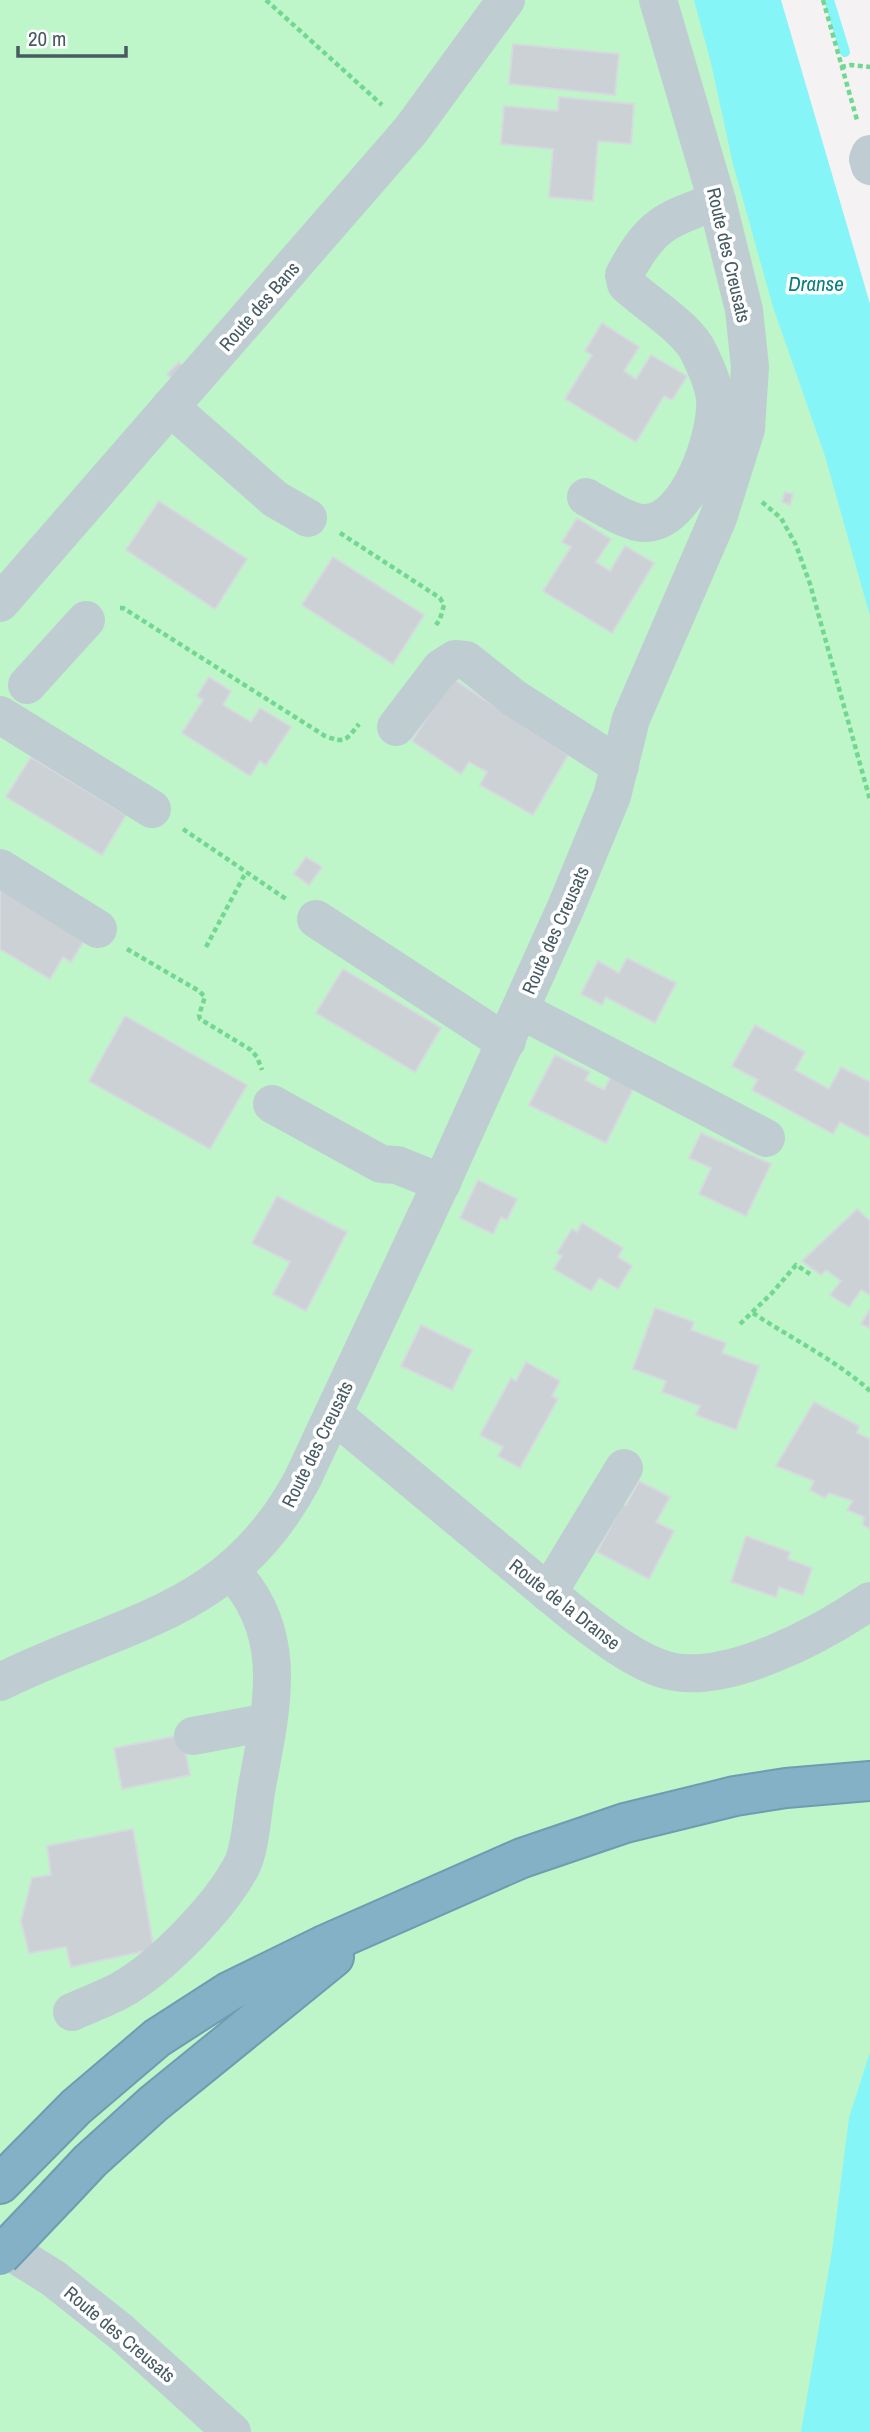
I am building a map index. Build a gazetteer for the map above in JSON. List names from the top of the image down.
{
  "streets": {
    "street": ["Route des Creusats", "Route des Bans", "Route de la Dranse"]
  },
  "crossings": [
    ["Route des Creusats", "Route de la Dranse"]
  ],
  "water": ["Dranse"],
  "scale_bar": "20 m"
}
